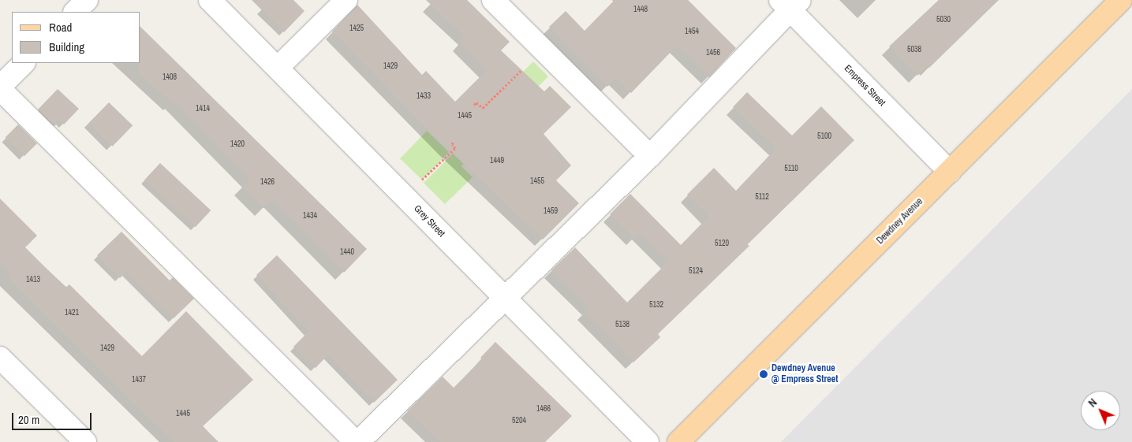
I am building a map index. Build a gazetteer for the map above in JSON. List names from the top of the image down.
{
  "streets": {
    "main road": ["Dewdney Avenue"],
    "street": ["Empress Street", "Grey Street"]
  },
  "crossings": [
    ["Empress Street", "Dewdney Avenue"]
  ],
  "places": ["Dewdney Avenue @ Empress Street"],
  "house_numbers": [
    "1448",
    "5030",
    "1425",
    "1454",
    "5038",
    "1456",
    "1429",
    "1408",
    "1433",
    "1414",
    "1445",
    "5100",
    "1420",
    "1449",
    "5110",
    "1455",
    "1426",
    "5112",
    "1459",
    "1434",
    "5120",
    "1440",
    "5124",
    "1413",
    "5132",
    "1421",
    "5138",
    "1429",
    "1437",
    "1466",
    "1445",
    "5204"
  ],
  "legend": ["Road", "Building"],
  "scale_bar": "20 m",
  "north": "top left"
}
